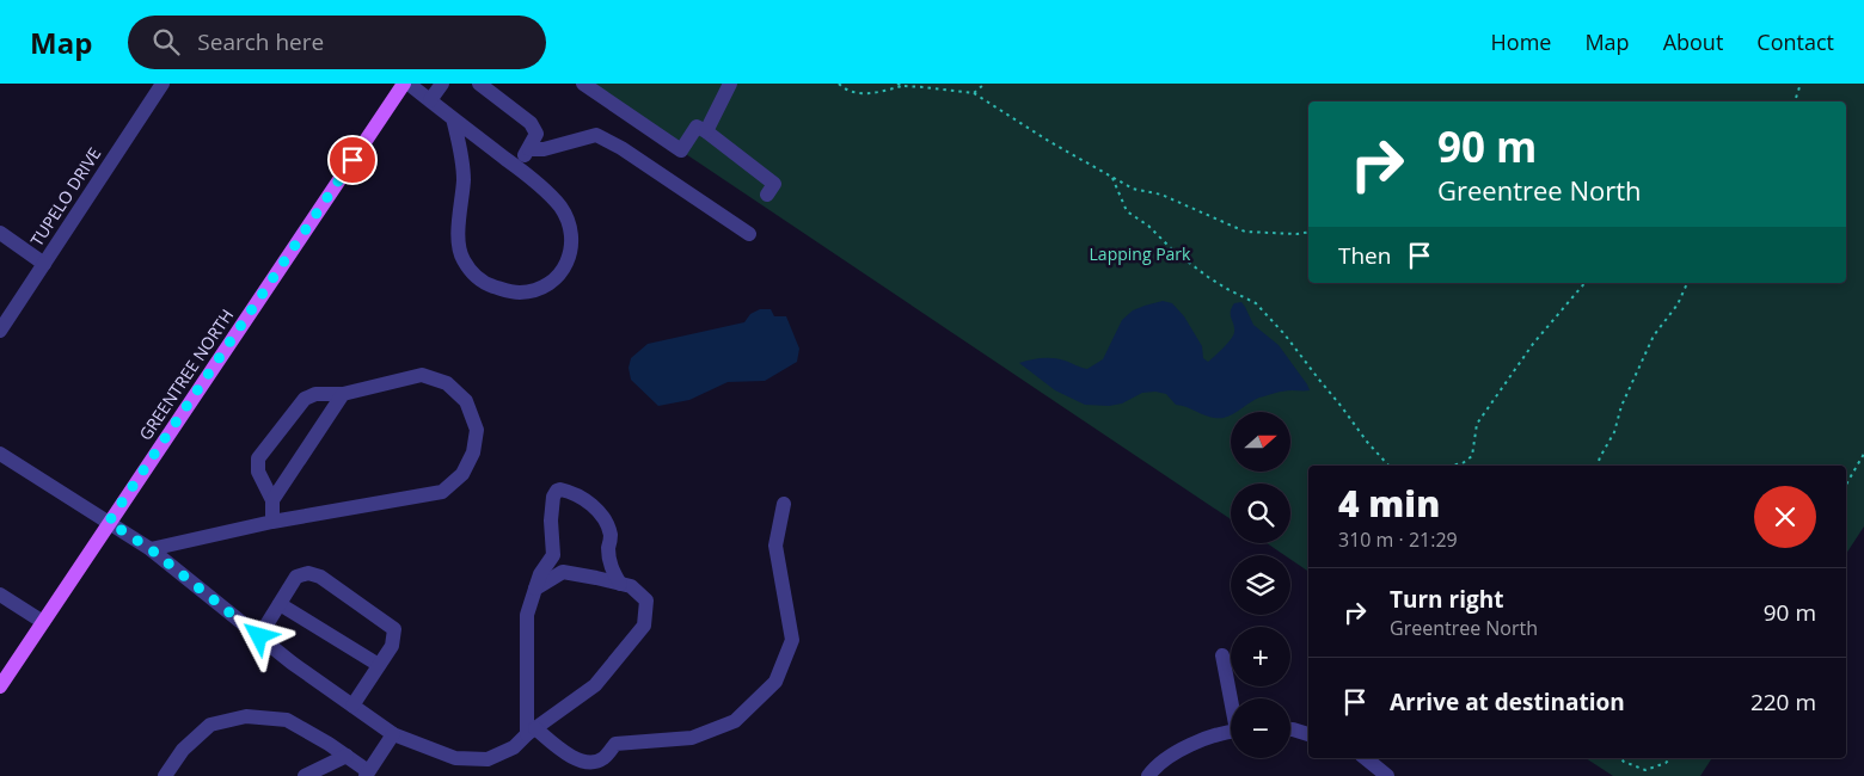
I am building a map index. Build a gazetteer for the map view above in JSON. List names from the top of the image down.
{
  "streets": {
    "main road": ["GREENTREE NORTH"],
    "street": ["TUPELO DRIVE"]
  },
  "parks": ["Lapping Park"],
  "north": "right",
  "page": {
    "header": "Map",
    "search": "Search here",
    "nav": [
      "Home",
      "Map",
      "About",
      "Contact"
    ],
    "turn": ["90 m", "Greentree North"],
    "then": "Then",
    "map_buttons": ["+", "−"],
    "heading": ["4 min", "310 m · 21:29"],
    "list": [
      {
        "name": "Turn right",
        "note": "Greentree North",
        "value": "90 m"
      },
      {
        "name": "Arrive at destination",
        "value": "220 m"
      }
    ]
  }
}
